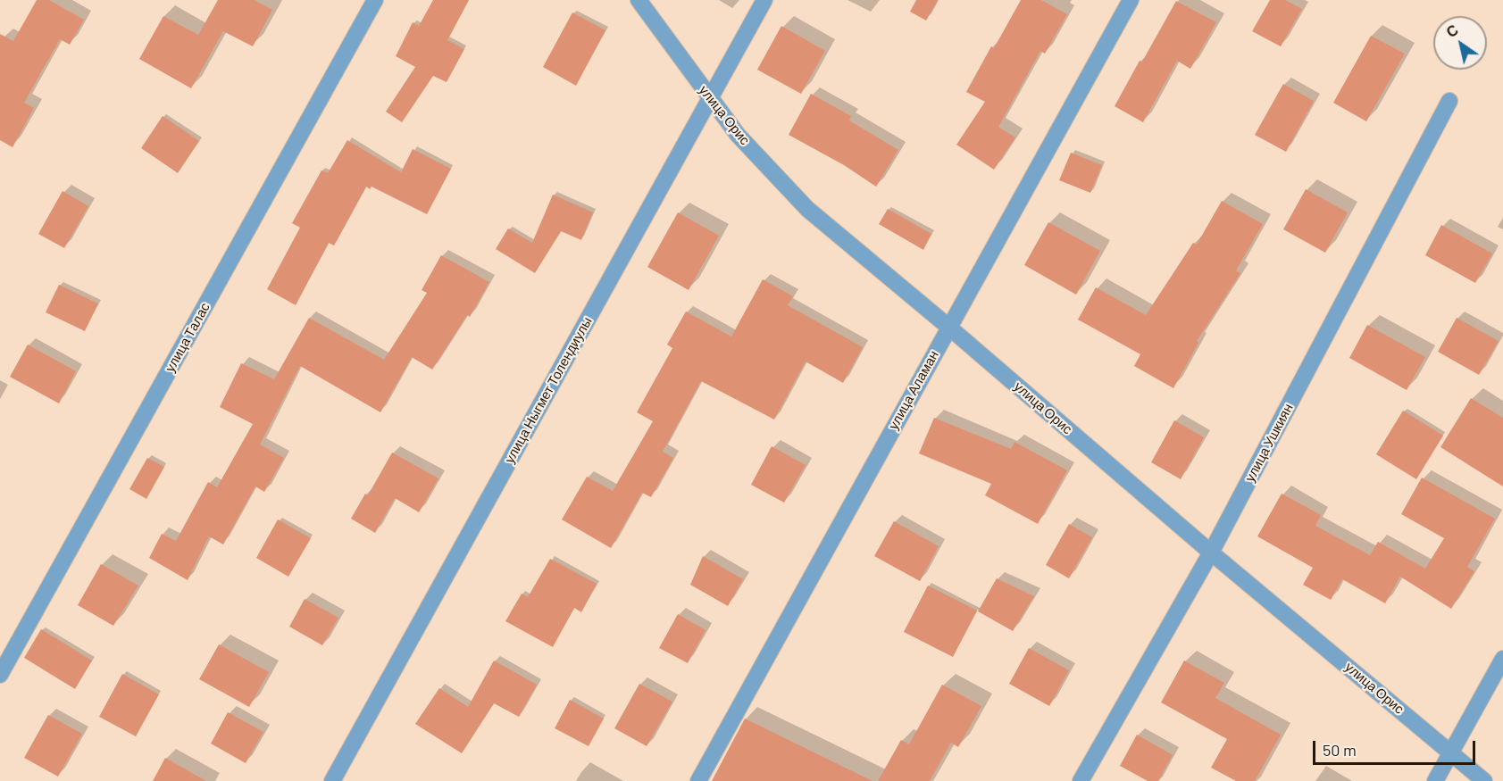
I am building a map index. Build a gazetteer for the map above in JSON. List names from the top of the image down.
{
  "streets": {
    "street": [
      "улица Орис",
      "улица Талас",
      "улица Ныгмет Толендиулы",
      "улица Аламан",
      "улица Ушкиян"
    ]
  },
  "crossings": [
    ["улица Орис", "улица Ныгмет Толендиулы"],
    ["улица Орис", "улица Аламан"],
    ["улица Орис", "улица Ушкиян"]
  ],
  "scale_bar": "50 m",
  "north": "top left"
}
